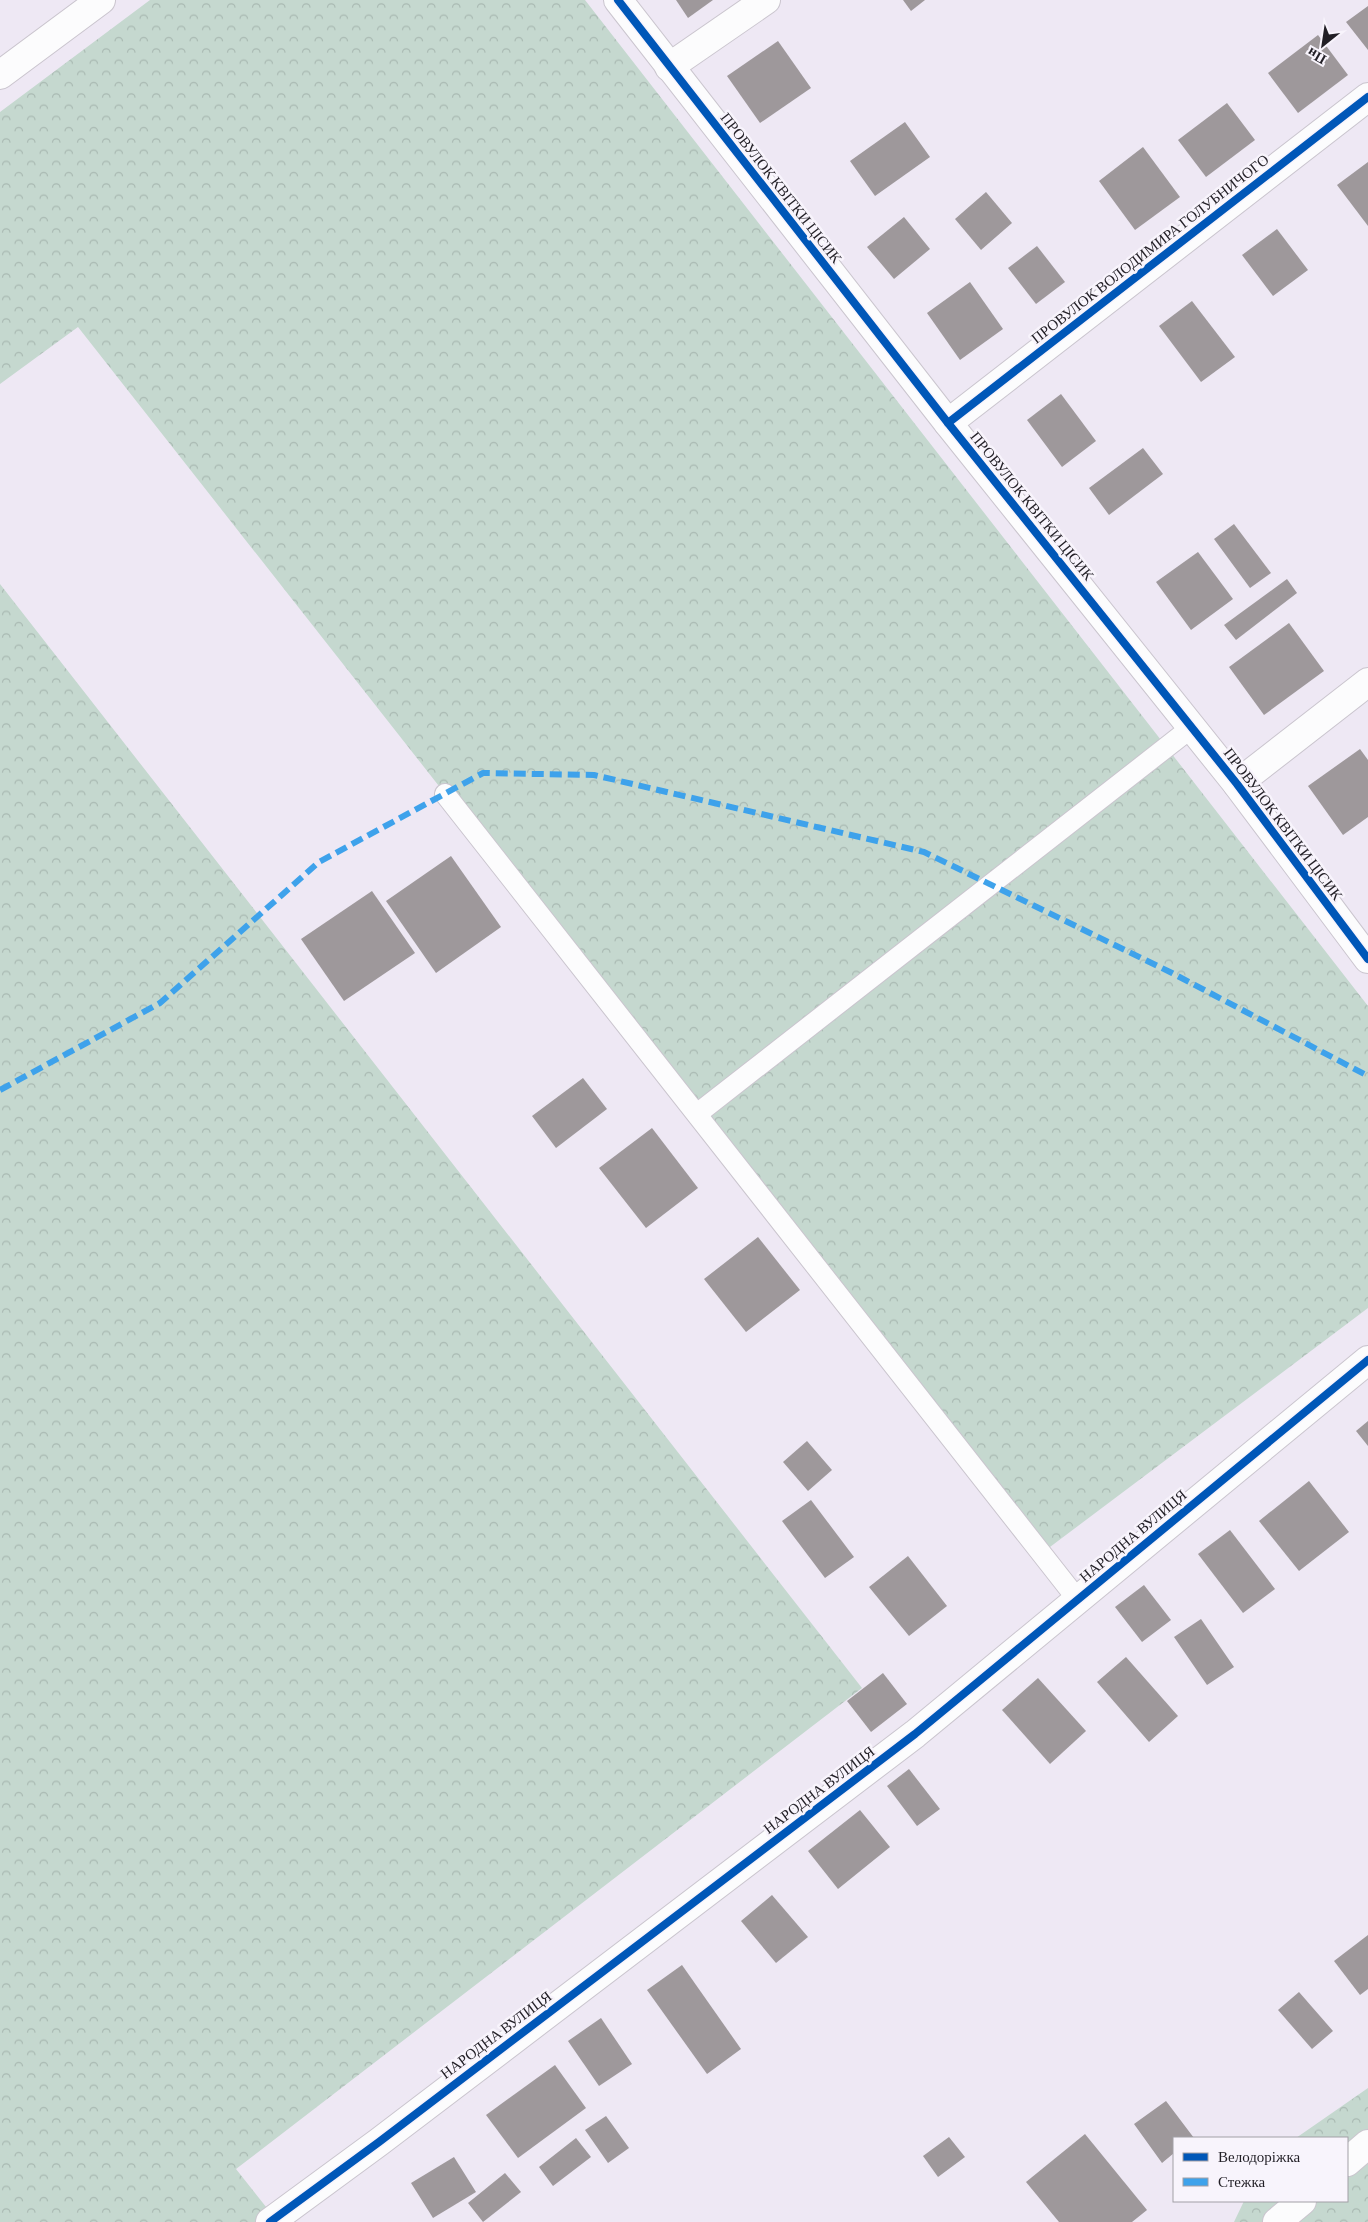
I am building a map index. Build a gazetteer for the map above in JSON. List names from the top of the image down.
{
  "streets": {
    "street": ["ПРОВУЛОК КВІТКИ ЦІСИК", "ПРОВУЛОК ВОЛОДИМИРА ГОЛУБНИЧОГО", "НАРОДНА ВУЛИЦЯ"]
  },
  "crossings": [
    ["ПРОВУЛОК КВІТКИ ЦІСИК", "ПРОВУЛОК ВОЛОДИМИРА ГОЛУБНИЧОГО"]
  ],
  "legend": ["Велодоріжка", "Стежка"],
  "north": "bottom left"
}
